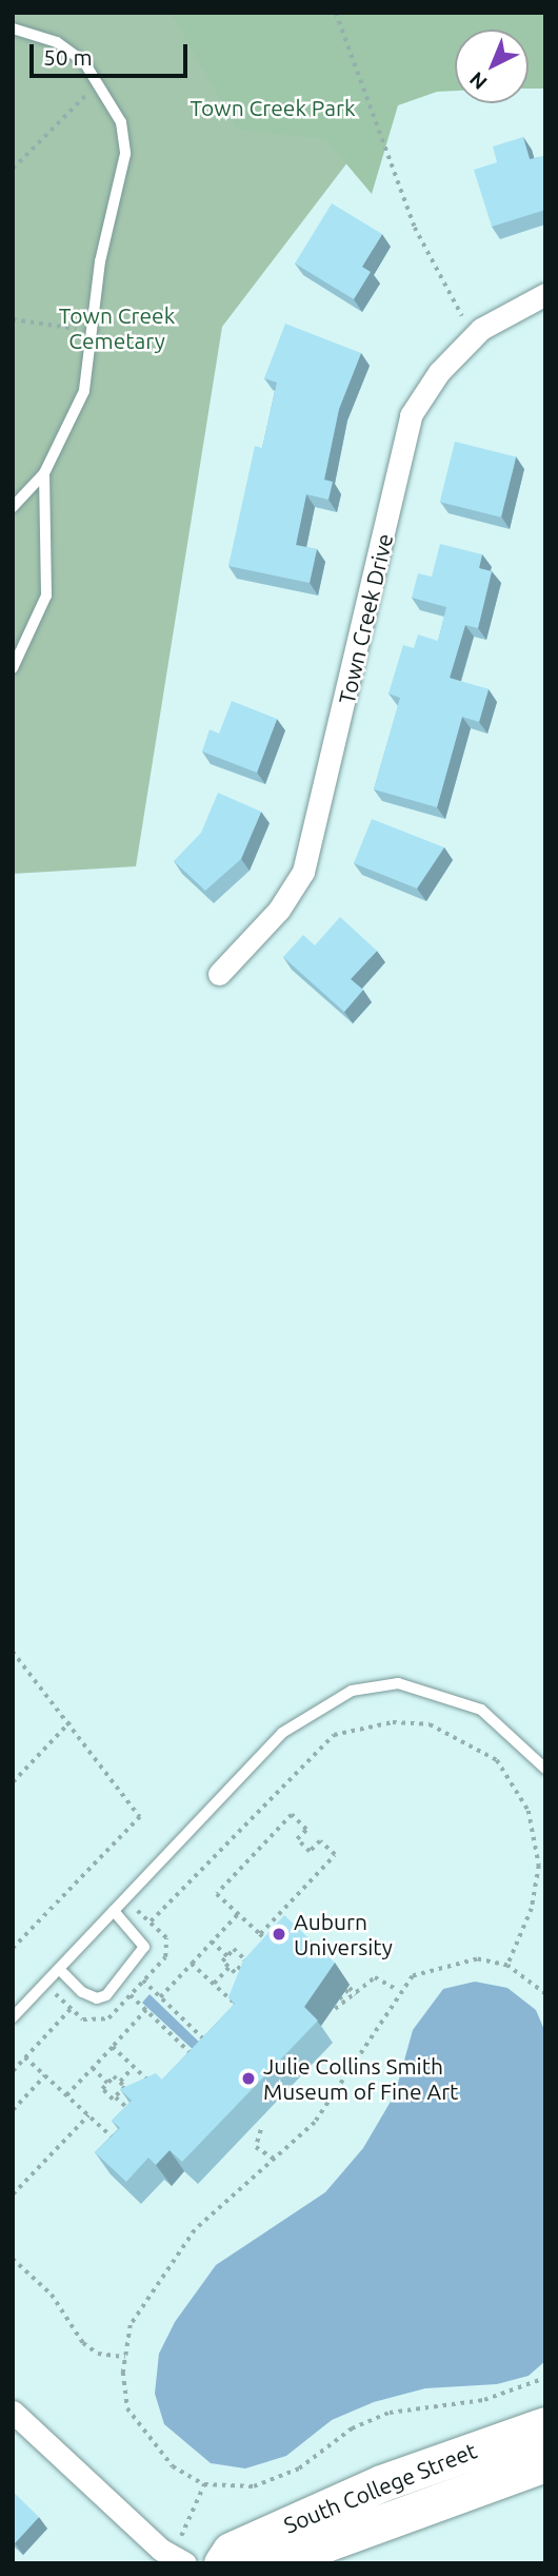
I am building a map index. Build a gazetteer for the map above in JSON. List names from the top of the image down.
{
  "streets": {
    "main road": ["South College Street"],
    "street": ["Town Creek Drive"]
  },
  "parks": ["Town Creek Park", "Town Creek Cemetary"],
  "places": ["Auburn University", "Julie Collins Smith Museum of Fine Art"],
  "scale_bar": "50 m",
  "north": "bottom left"
}
